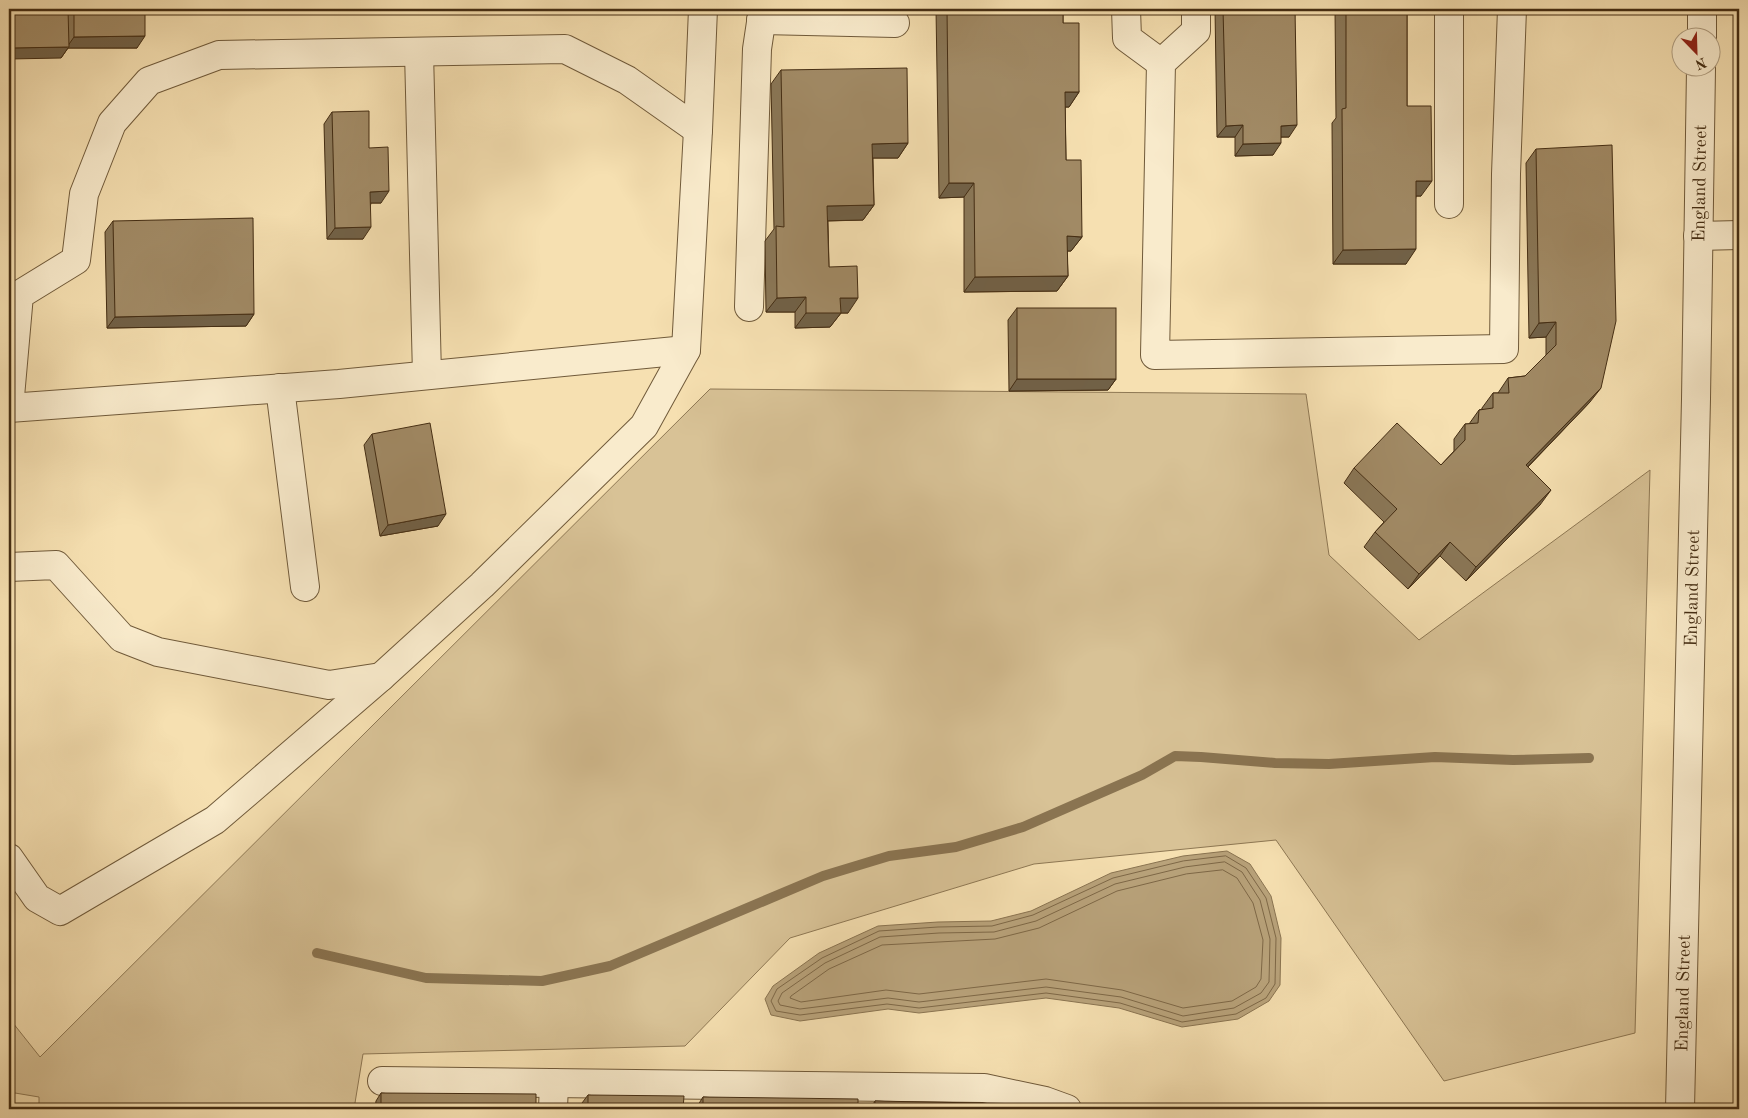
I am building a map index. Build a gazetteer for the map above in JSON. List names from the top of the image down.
{
  "streets": {
    "street": ["England Street"]
  },
  "north": "bottom right"
}
